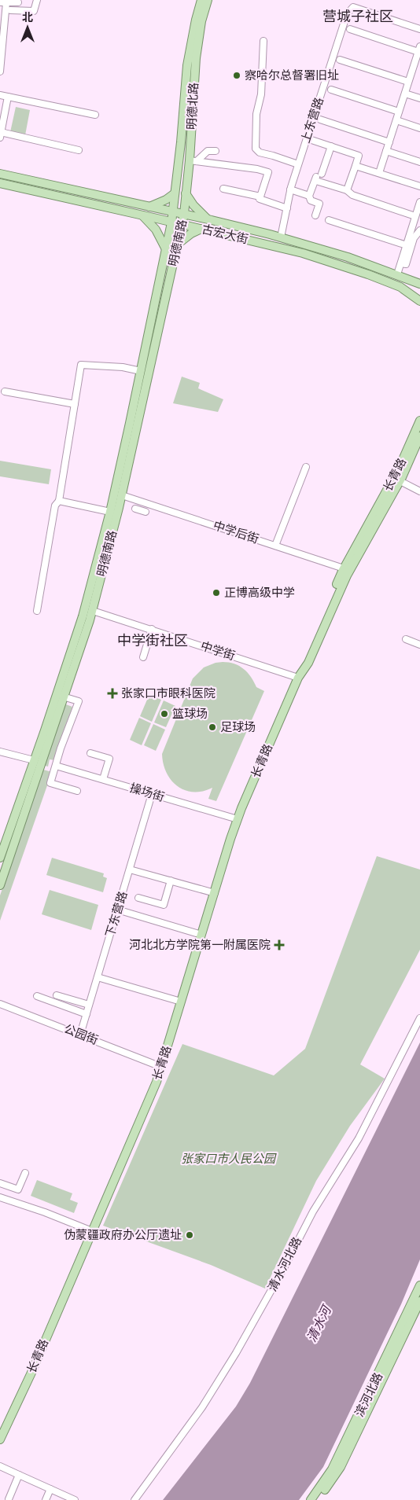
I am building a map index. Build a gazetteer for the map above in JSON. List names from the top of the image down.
{
  "streets": {
    "main road": [
      "明德北路",
      "古宏大街",
      "明德南路",
      "长青路",
      "滨河北路"
    ],
    "street": [
      "上东营路",
      "中学后街",
      "中学街",
      "操场街",
      "下东营路",
      "公园街",
      "清水河北路"
    ]
  },
  "crossings": [
    ["明德北路", "古宏大街"],
    ["明德北路", "明德南路"],
    ["上东营路", "古宏大街"],
    ["古宏大街", "明德南路"],
    ["明德南路", "中学后街"],
    ["明德南路", "中学街"],
    ["长青路", "中学后街"],
    ["长青路", "中学街"],
    ["长青路", "操场街"],
    ["长青路", "公园街"],
    ["操场街", "下东营路"],
    ["下东营路", "公园街"]
  ],
  "districts": ["营城子社区", "中学街社区"],
  "water": ["清水河"],
  "parks": ["张家口市人民公园"],
  "places": {
    "other": [
      "察哈尔总督署旧址",
      "正博高级中学",
      "篮球场",
      "足球场",
      "伪蒙疆政府办公厅遗址"
    ],
    "health": ["张家口市眼科医院", "河北北方学院第一附属医院"]
  },
  "north": "top"
}
